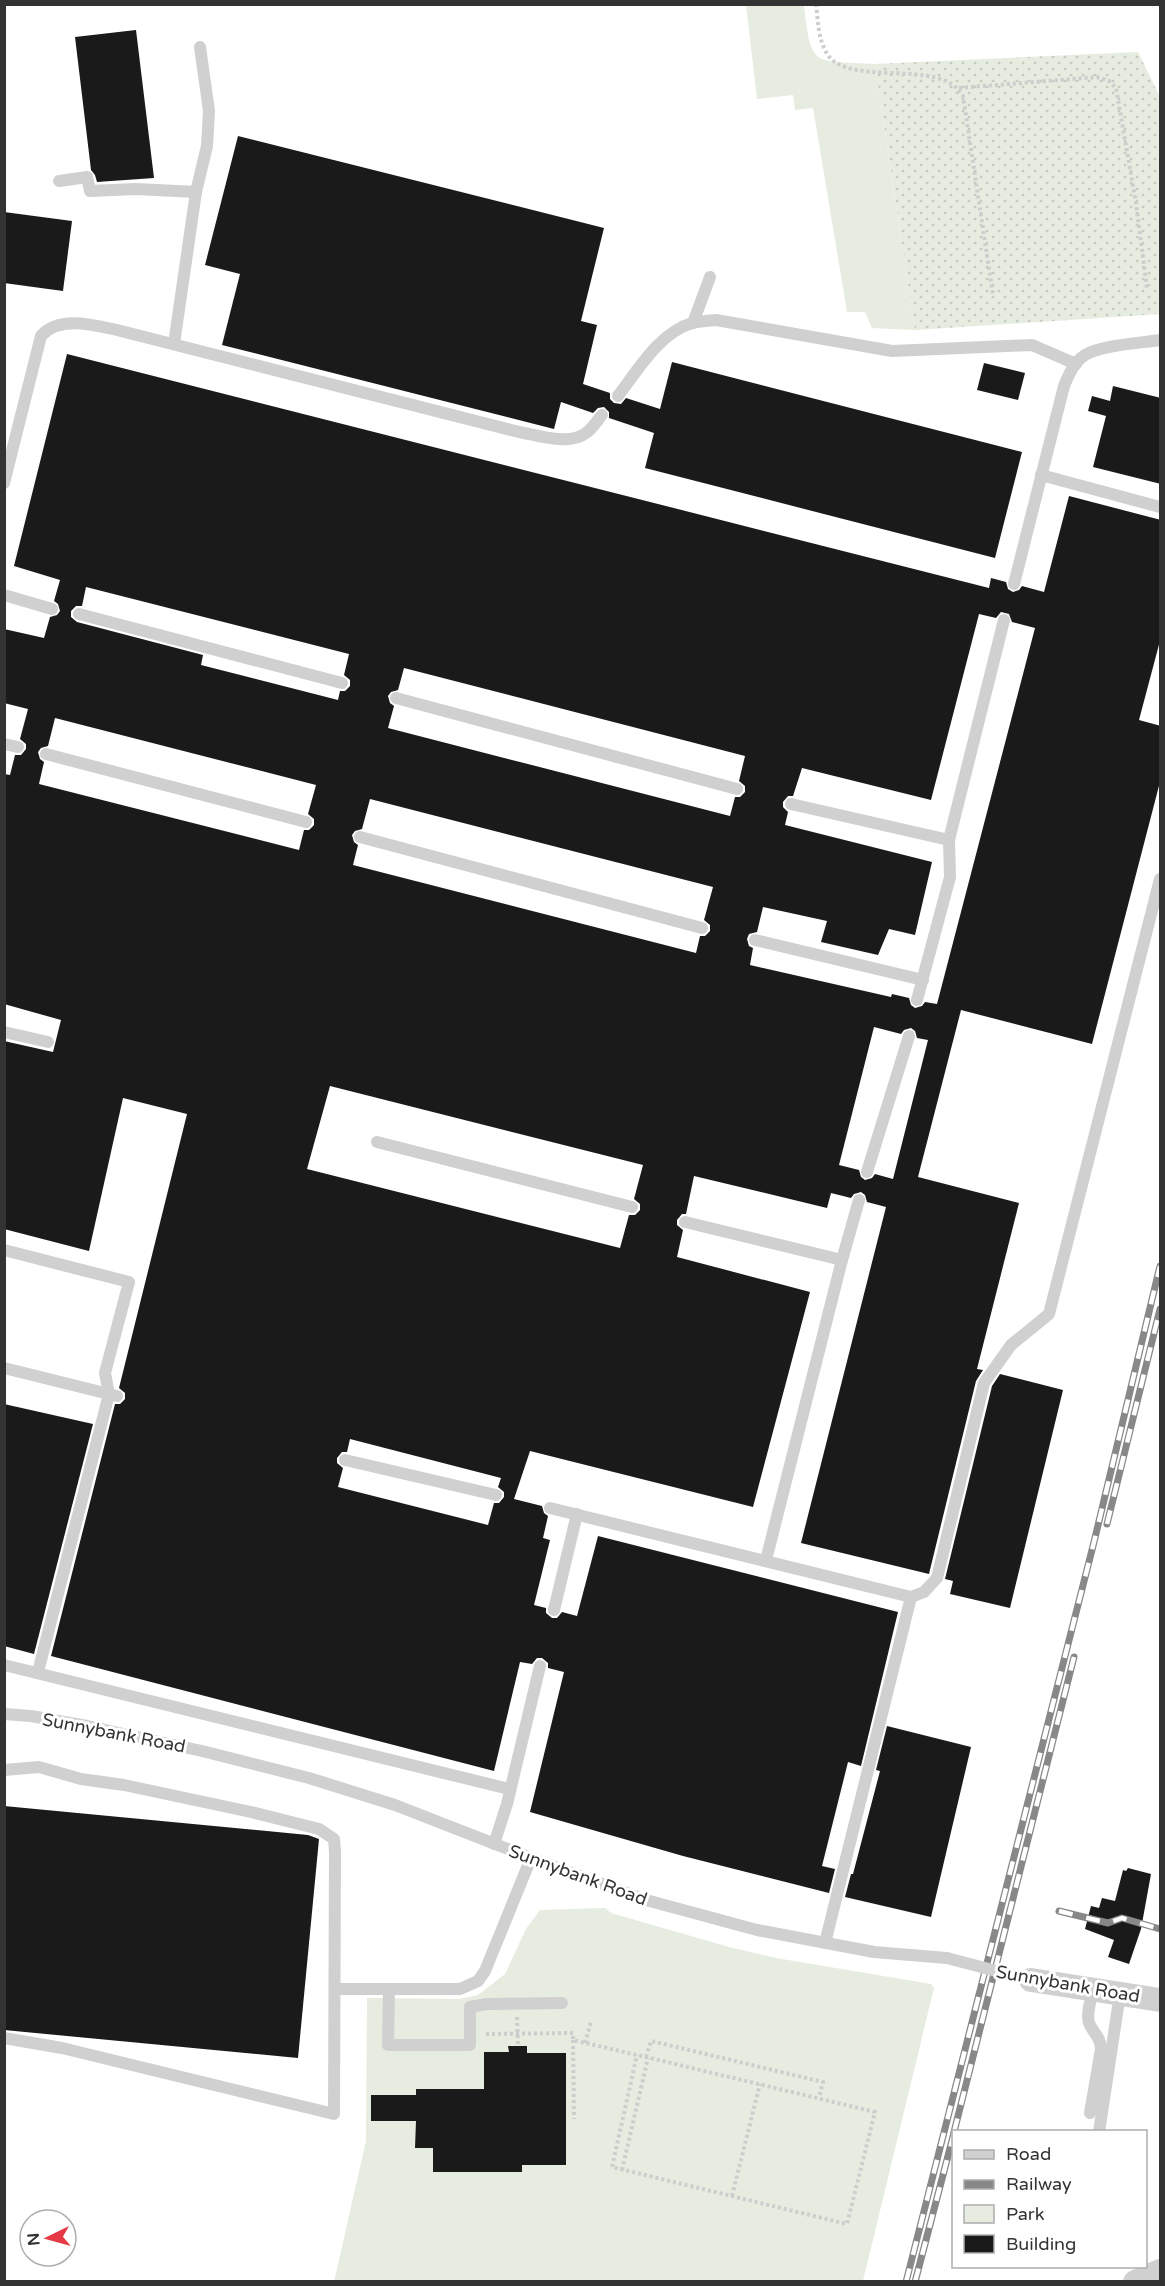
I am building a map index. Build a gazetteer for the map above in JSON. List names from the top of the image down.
{
  "streets": {
    "street": ["Sunnybank Road"]
  },
  "legend": [
    "Road",
    "Railway",
    "Park",
    "Building"
  ],
  "north": "left"
}
